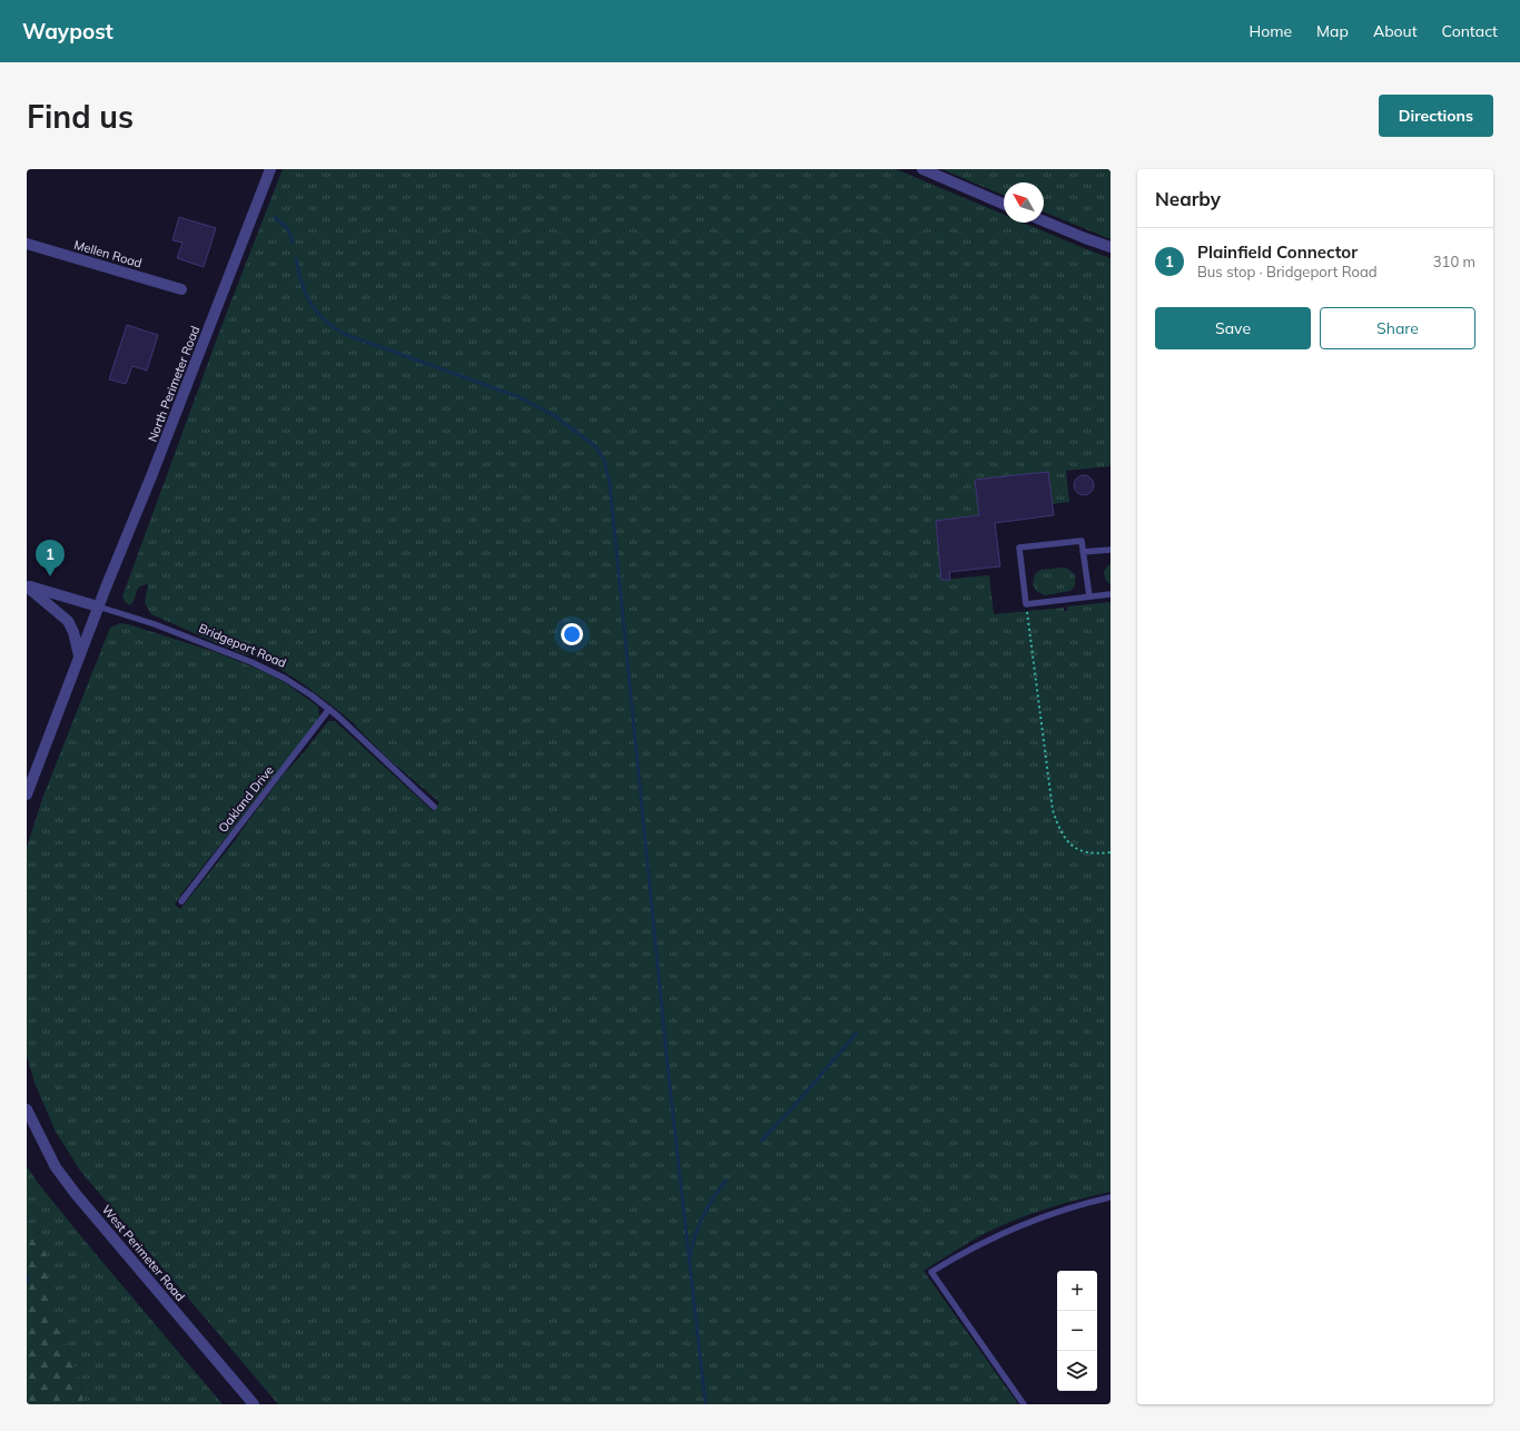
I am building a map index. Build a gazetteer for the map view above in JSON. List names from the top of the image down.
{
  "streets": {
    "street": [
      "Mellen Road",
      "North Perimeter Road",
      "Bridgeport Road",
      "West Perimeter Road"
    ],
    "lane": ["Oakland Drive"]
  },
  "crossings": [
    ["North Perimeter Road", "Bridgeport Road"],
    ["Bridgeport Road", "Oakland Drive"]
  ],
  "north": "top left",
  "page": {
    "header": "Waypost",
    "nav": [
      "Home",
      "Map",
      "About",
      "Contact"
    ],
    "buttons": [
      "Directions",
      ["Save", "Share"]
    ],
    "title": "Find us",
    "heading": "Nearby",
    "list": [
      {
        "mark": "1",
        "name": "Plainfield Connector",
        "note": "Bus stop · Bridgeport Road",
        "value": "310 m"
      }
    ],
    "pins": "1",
    "map_buttons": ["+", "−"]
  }
}
